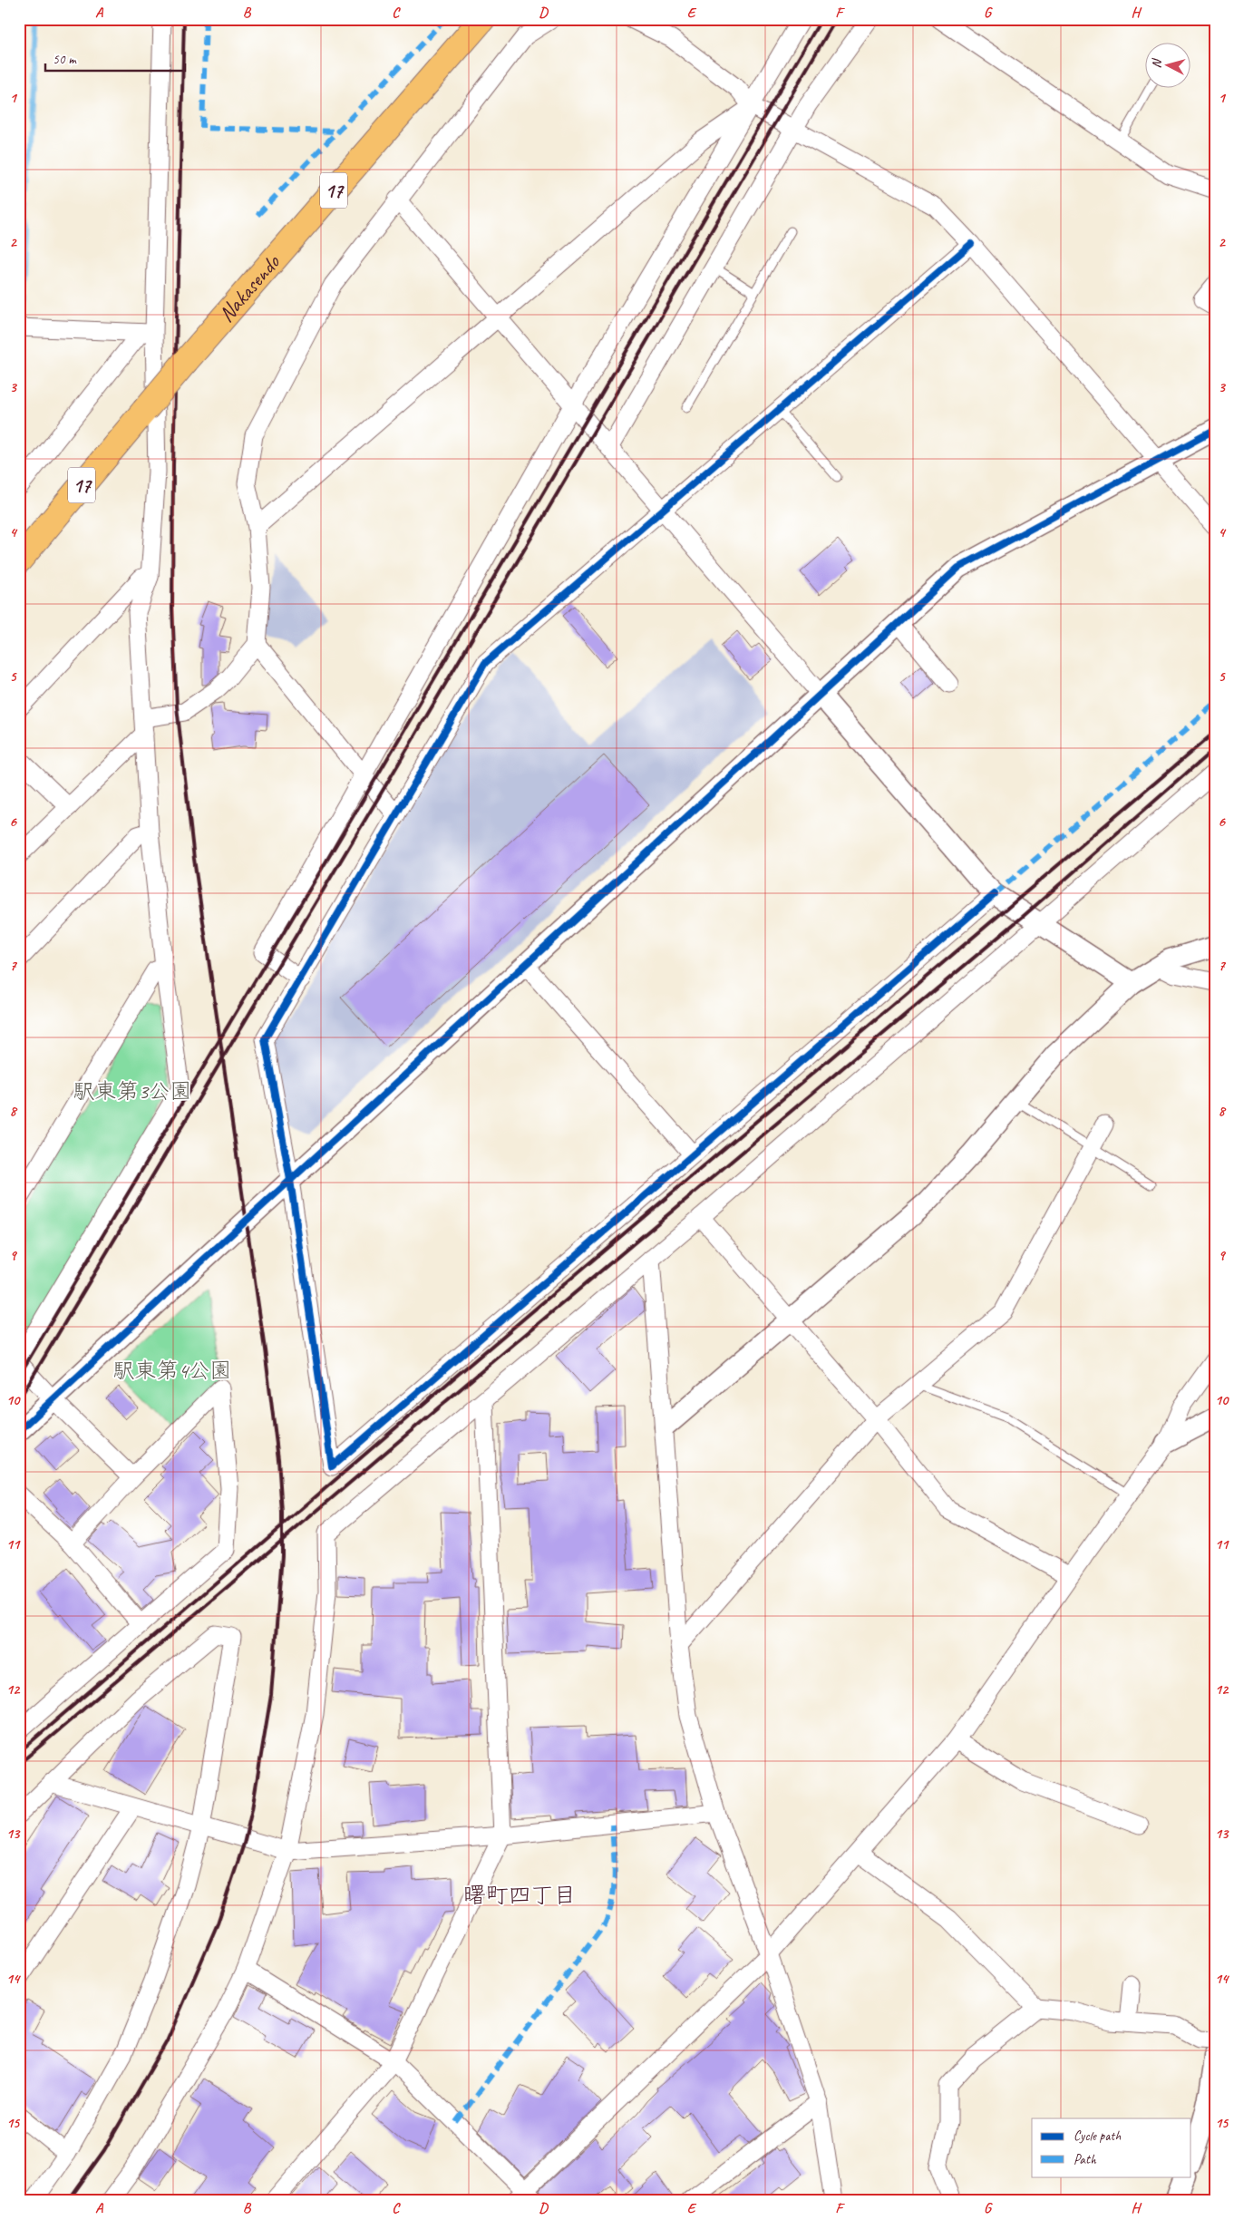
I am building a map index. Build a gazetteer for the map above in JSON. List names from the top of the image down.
{
  "streets": {
    "highway": ["17", "Nakasendo"]
  },
  "districts": ["曙町四丁目"],
  "parks": ["駅東第3公園", "駅東第4公園"],
  "legend": ["Cycle path", "Path"],
  "scale_bar": "50 m",
  "north": "left",
  "grid": {
    "columns": [
      "A",
      "B",
      "C",
      "D",
      "E",
      "F",
      "G",
      "H"
    ],
    "rows": [
      "1",
      "2",
      "3",
      "4",
      "5",
      "6",
      "7",
      "8",
      "9",
      "10",
      "11",
      "12",
      "13",
      "14",
      "15"
    ]
  }
}
